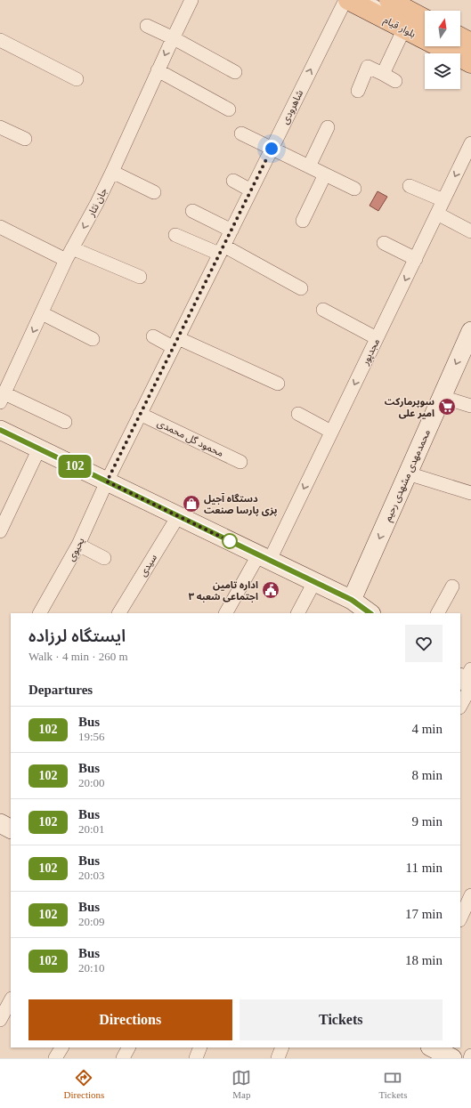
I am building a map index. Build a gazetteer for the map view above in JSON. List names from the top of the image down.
{
  "streets": {
    "main road": ["بلوار قیام", "محمدمهدی مشهدی رحیم"],
    "street": [
      "شاهرودی",
      "جان نثار",
      "مجدپور",
      "محمود گل محمدی",
      "یحیوی",
      "سیدی"
    ]
  },
  "crossings": [
    ["بلوار قیام", "شاهرودی"],
    ["شاهرودی", "محمود گل محمدی"],
    ["شاهرودی", "یحیوی"]
  ],
  "one_way": ["جان نثار", "مجدپور", "محمدمهدی مشهدی رحیم"],
  "places": {
    "supermarket": ["سوپرمارکت امیر علی"],
    "shop": ["دستگاه آجیل پزی پارسا صنعت"],
    "public building": ["اداره تامین اجتماعی شعبه ۳"]
  },
  "lines": ["bus line 102"],
  "north": "top",
  "page": {
    "on_map": "102",
    "heading": [
      ["ایستگاه لرزاده", "Walk · 4 min · 260 m"],
      "Departures"
    ],
    "list": [
      {
        "mark": "102",
        "name": "Bus",
        "note": "19:56",
        "value": "4 min"
      },
      {
        "mark": "102",
        "name": "Bus",
        "note": "20:00",
        "value": "8 min"
      },
      {
        "mark": "102",
        "name": "Bus",
        "note": "20:01",
        "value": "9 min"
      },
      {
        "mark": "102",
        "name": "Bus",
        "note": "20:03",
        "value": "11 min"
      },
      {
        "mark": "102",
        "name": "Bus",
        "note": "20:09",
        "value": "17 min"
      },
      {
        "mark": "102",
        "name": "Bus",
        "note": "20:10",
        "value": "18 min"
      }
    ],
    "buttons": ["Directions", "Tickets"],
    "tabs": ["Directions", "Map", "Tickets"]
  }
}
